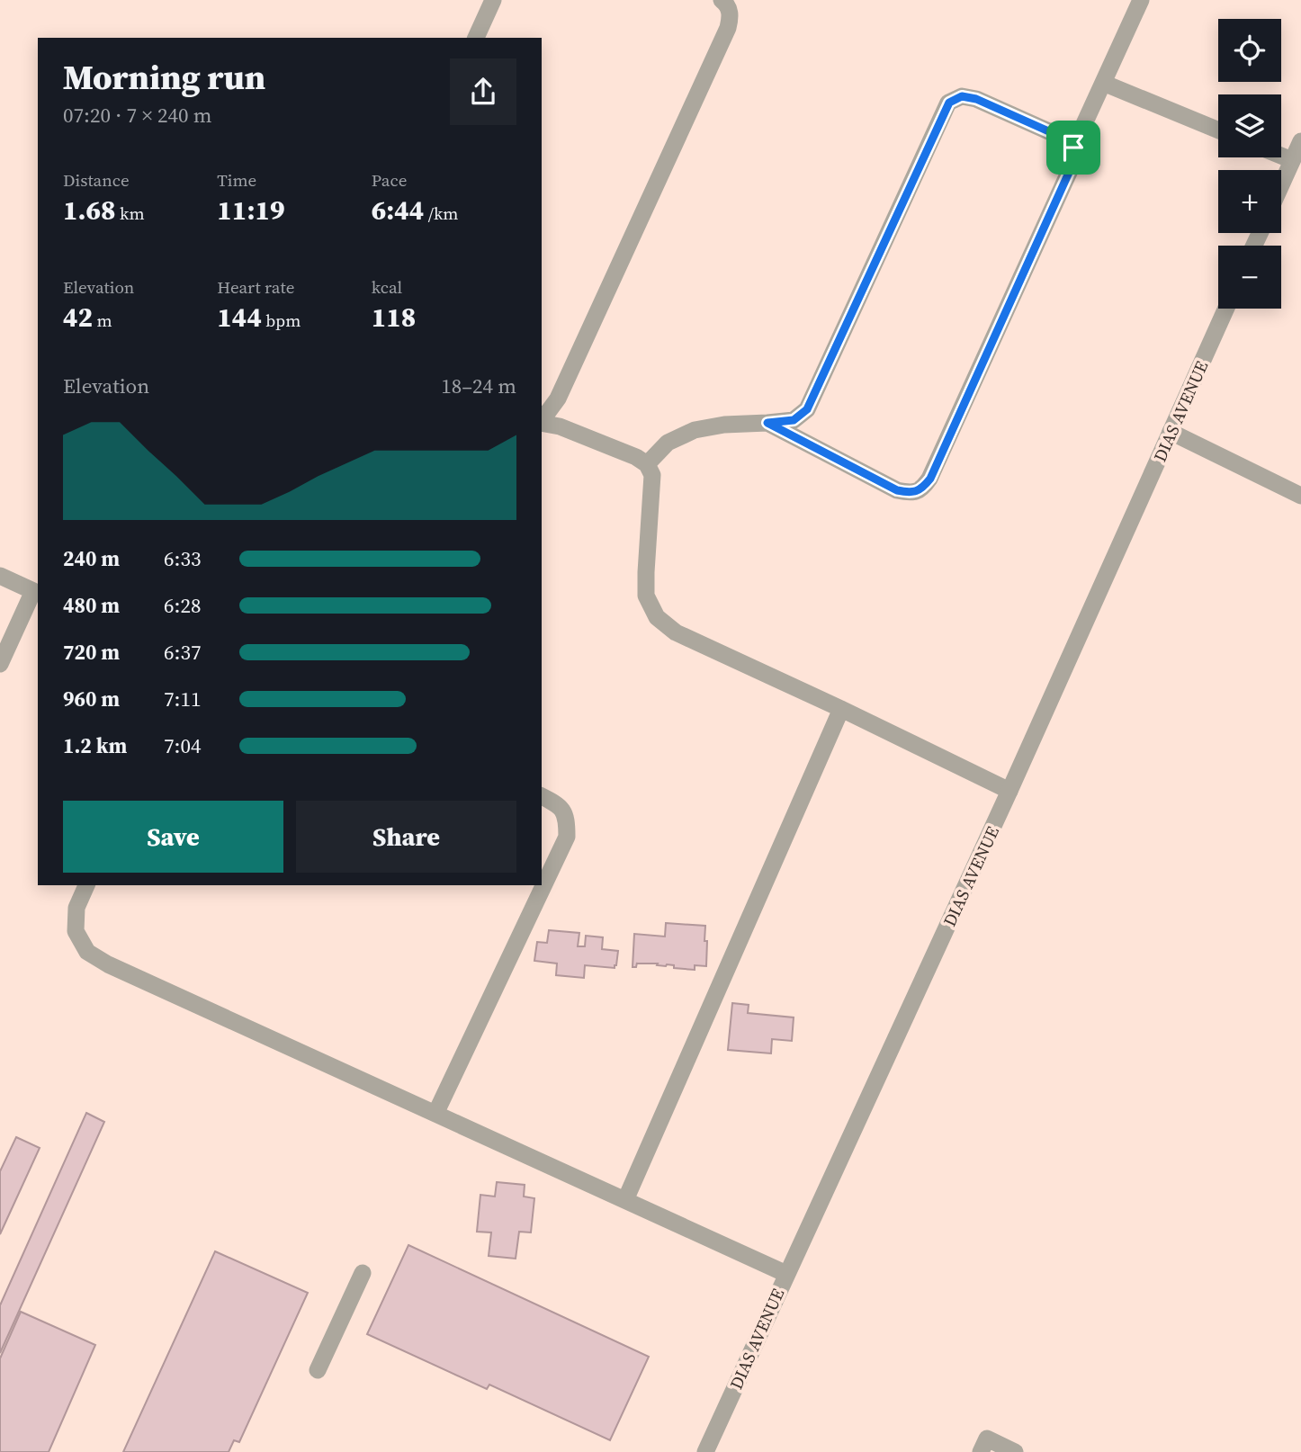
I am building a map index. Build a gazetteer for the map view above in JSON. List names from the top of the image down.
{
  "streets": {
    "street": ["DIAS AVENUE"]
  },
  "page": {
    "map_buttons": ["+", "−"],
    "heading": ["Morning run", "07:20 · 7 × 240 m"],
    "stats": [
      ["Distance", "1.68 km"],
      ["Time", "11:19"],
      ["Pace", "6:44 /km"],
      ["Elevation", "42 m"],
      ["Heart rate", "144 bpm"],
      ["kcal", "118"]
    ],
    "chart": ["Elevation", "18–24 m"],
    "list": [
      {
        "name": "240 m",
        "note": "6:33"
      },
      {
        "name": "480 m",
        "note": "6:28"
      },
      {
        "name": "720 m",
        "note": "6:37"
      },
      {
        "name": "960 m",
        "note": "7:11"
      },
      {
        "name": "1.2 km",
        "note": "7:04"
      }
    ],
    "buttons": ["Save", "Share"]
  }
}
